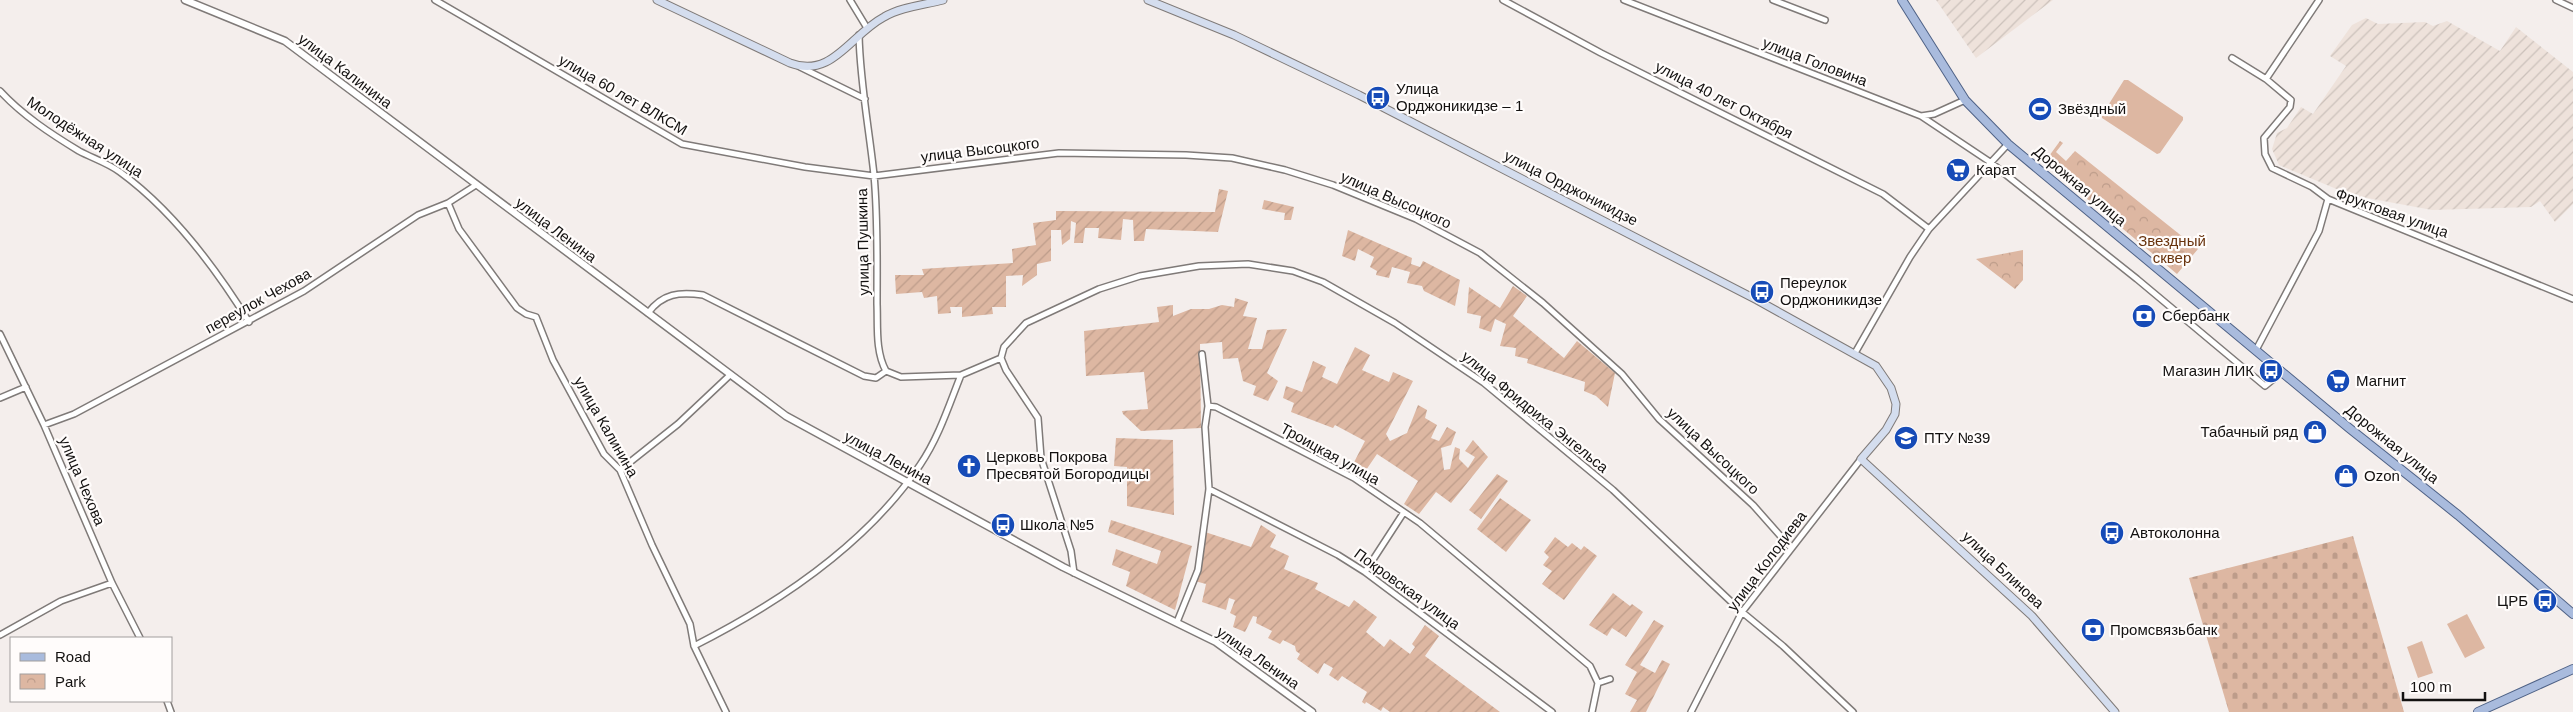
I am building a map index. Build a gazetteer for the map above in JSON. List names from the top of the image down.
{
  "streets": {
    "main road": ["Дорожная улица", "улица Орджоникидзе", "улица Блинова"],
    "street": [
      "улица Головина",
      "улица Калинина",
      "улица 60 лет ВЛКСМ",
      "улица 40 лет Октября",
      "Молодёжная улица",
      "улица Высоцкого",
      "Фруктовая улица",
      "улица Ленина",
      "улица Пушкина",
      "переулок Чехова",
      "улица Фридриха Энгельса",
      "Троицкая улица",
      "улица Чехова",
      "улица Колодиева",
      "Покровская улица"
    ]
  },
  "crossings": [
    ["улица Головина", "Дорожная улица"],
    ["улица Калинина", "улица Ленина"],
    ["улица Калинина", "переулок Чехова"],
    ["улица 60 лет ВЛКСМ", "улица Высоцкого"],
    ["улица 60 лет ВЛКСМ", "улица Пушкина"],
    ["Молодёжная улица", "переулок Чехова"],
    ["улица Высоцкого", "улица Пушкина"],
    ["улица Высоцкого", "улица Колодиева"],
    ["Дорожная улица", "Фруктовая улица"],
    ["улица Орджоникидзе", "улица Колодиева"],
    ["улица Орджоникидзе", "улица Блинова"],
    ["улица Ленина", "переулок Чехова"],
    ["переулок Чехова", "улица Чехова"],
    ["улица Фридриха Энгельса", "улица Колодиева"],
    ["улица Колодиева", "улица Блинова"]
  ],
  "parks": ["Звездный сквер"],
  "places": {
    "bus stop": [
      "Улица Орджоникидзе – 1",
      "Переулок Орджоникидзе",
      "Магазин ЛИК",
      "Школа №5",
      "Автоколонна",
      "ЦРБ"
    ],
    "sports": ["Звёздный"],
    "supermarket": ["Карат", "Магнит"],
    "bank": ["Сбербанк", "Промсвязьбанк"],
    "shop": ["Табачный ряд", "Ozon"],
    "school or university": ["ПТУ №39"],
    "church": ["Церковь Покрова Пресвятой Богородицы"]
  },
  "legend": ["Road", "Park"],
  "scale_bar": "100 m"
}
